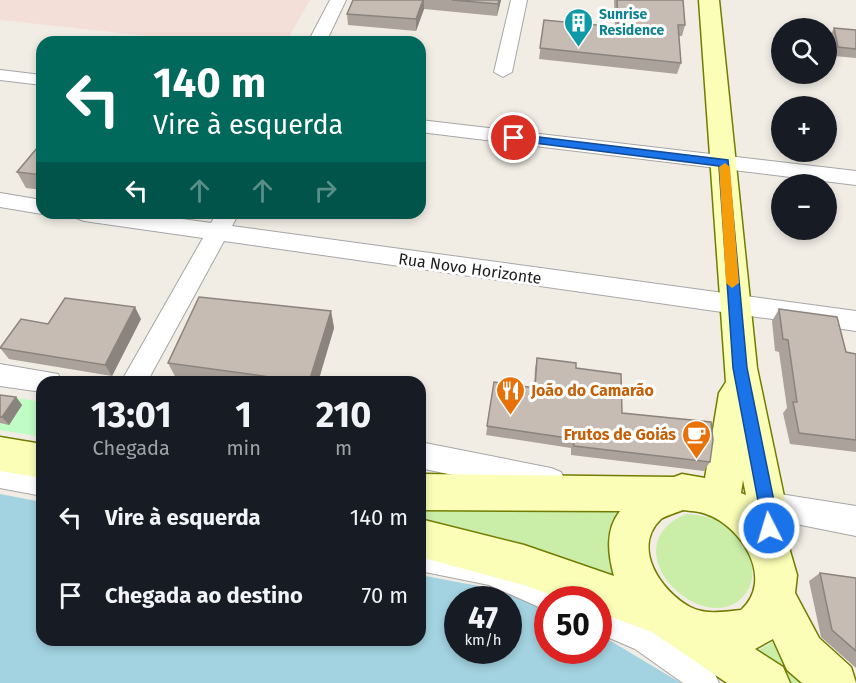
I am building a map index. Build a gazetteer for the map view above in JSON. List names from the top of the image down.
{
  "streets": {
    "street": ["Rua Novo Horizonte"]
  },
  "places": {
    "building": ["Sunrise Residence"],
    "restaurant": ["João do Camarão"],
    "cafe": ["Frutos de Goiás"]
  },
  "page": {
    "map_buttons": ["+", "−"],
    "turn": ["140 m", "Vire à esquerda"],
    "eta": [
      "13:01",
      "Chegada",
      "1",
      "min",
      "210",
      "m"
    ],
    "list": [
      {
        "name": "Vire à esquerda",
        "value": "140 m"
      },
      {
        "name": "Chegada ao destino",
        "value": "70 m"
      }
    ],
    "speed": "47 km/h",
    "limit": "50"
  }
}
